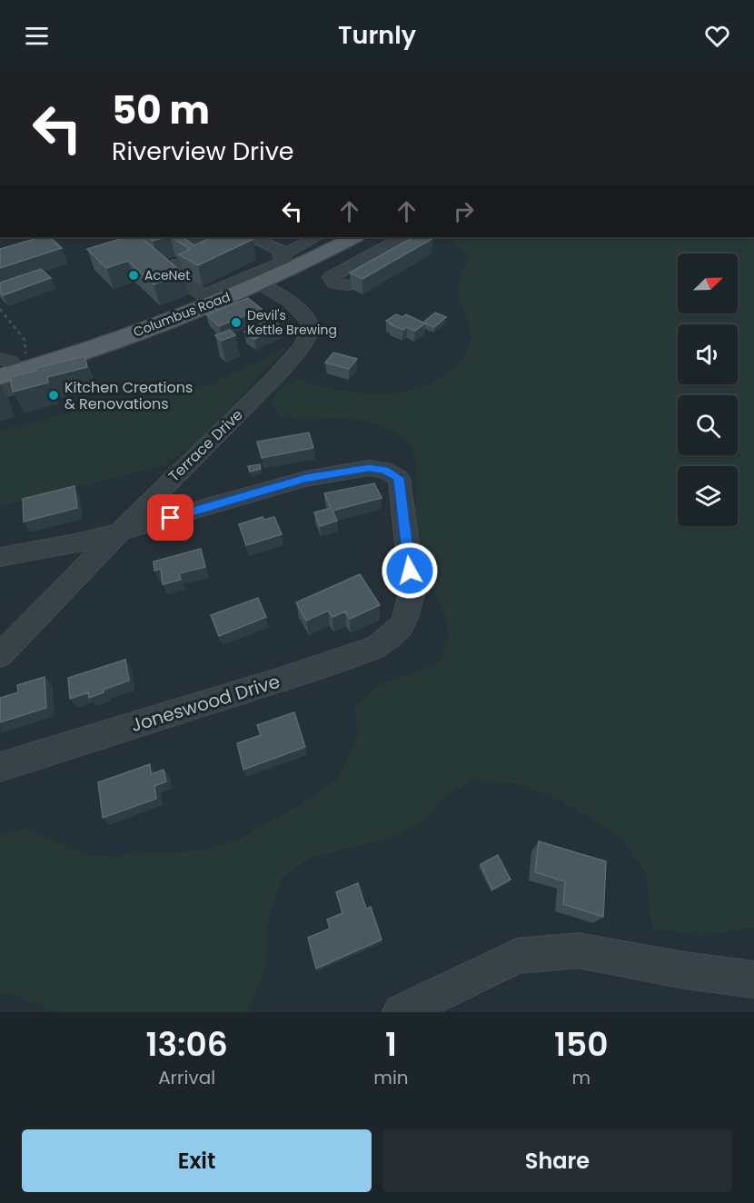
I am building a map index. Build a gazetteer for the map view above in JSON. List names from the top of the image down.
{
  "streets": {
    "main road": ["Columbus Road"],
    "street": ["Terrace Drive", "Joneswood Drive"]
  },
  "crossings": [
    ["Columbus Road", "Terrace Drive"],
    ["Terrace Drive", "Joneswood Drive"]
  ],
  "places": ["AceNet", "Devil's Kettle Brewing", "Kitchen Creations & Renovations"],
  "north": "top right",
  "page": {
    "header": "Turnly",
    "turn": ["50 m", "Riverview Drive"],
    "eta": [
      "13:06",
      "Arrival",
      "1",
      "min",
      "150",
      "m"
    ],
    "buttons": ["Exit", "Share"]
  }
}
